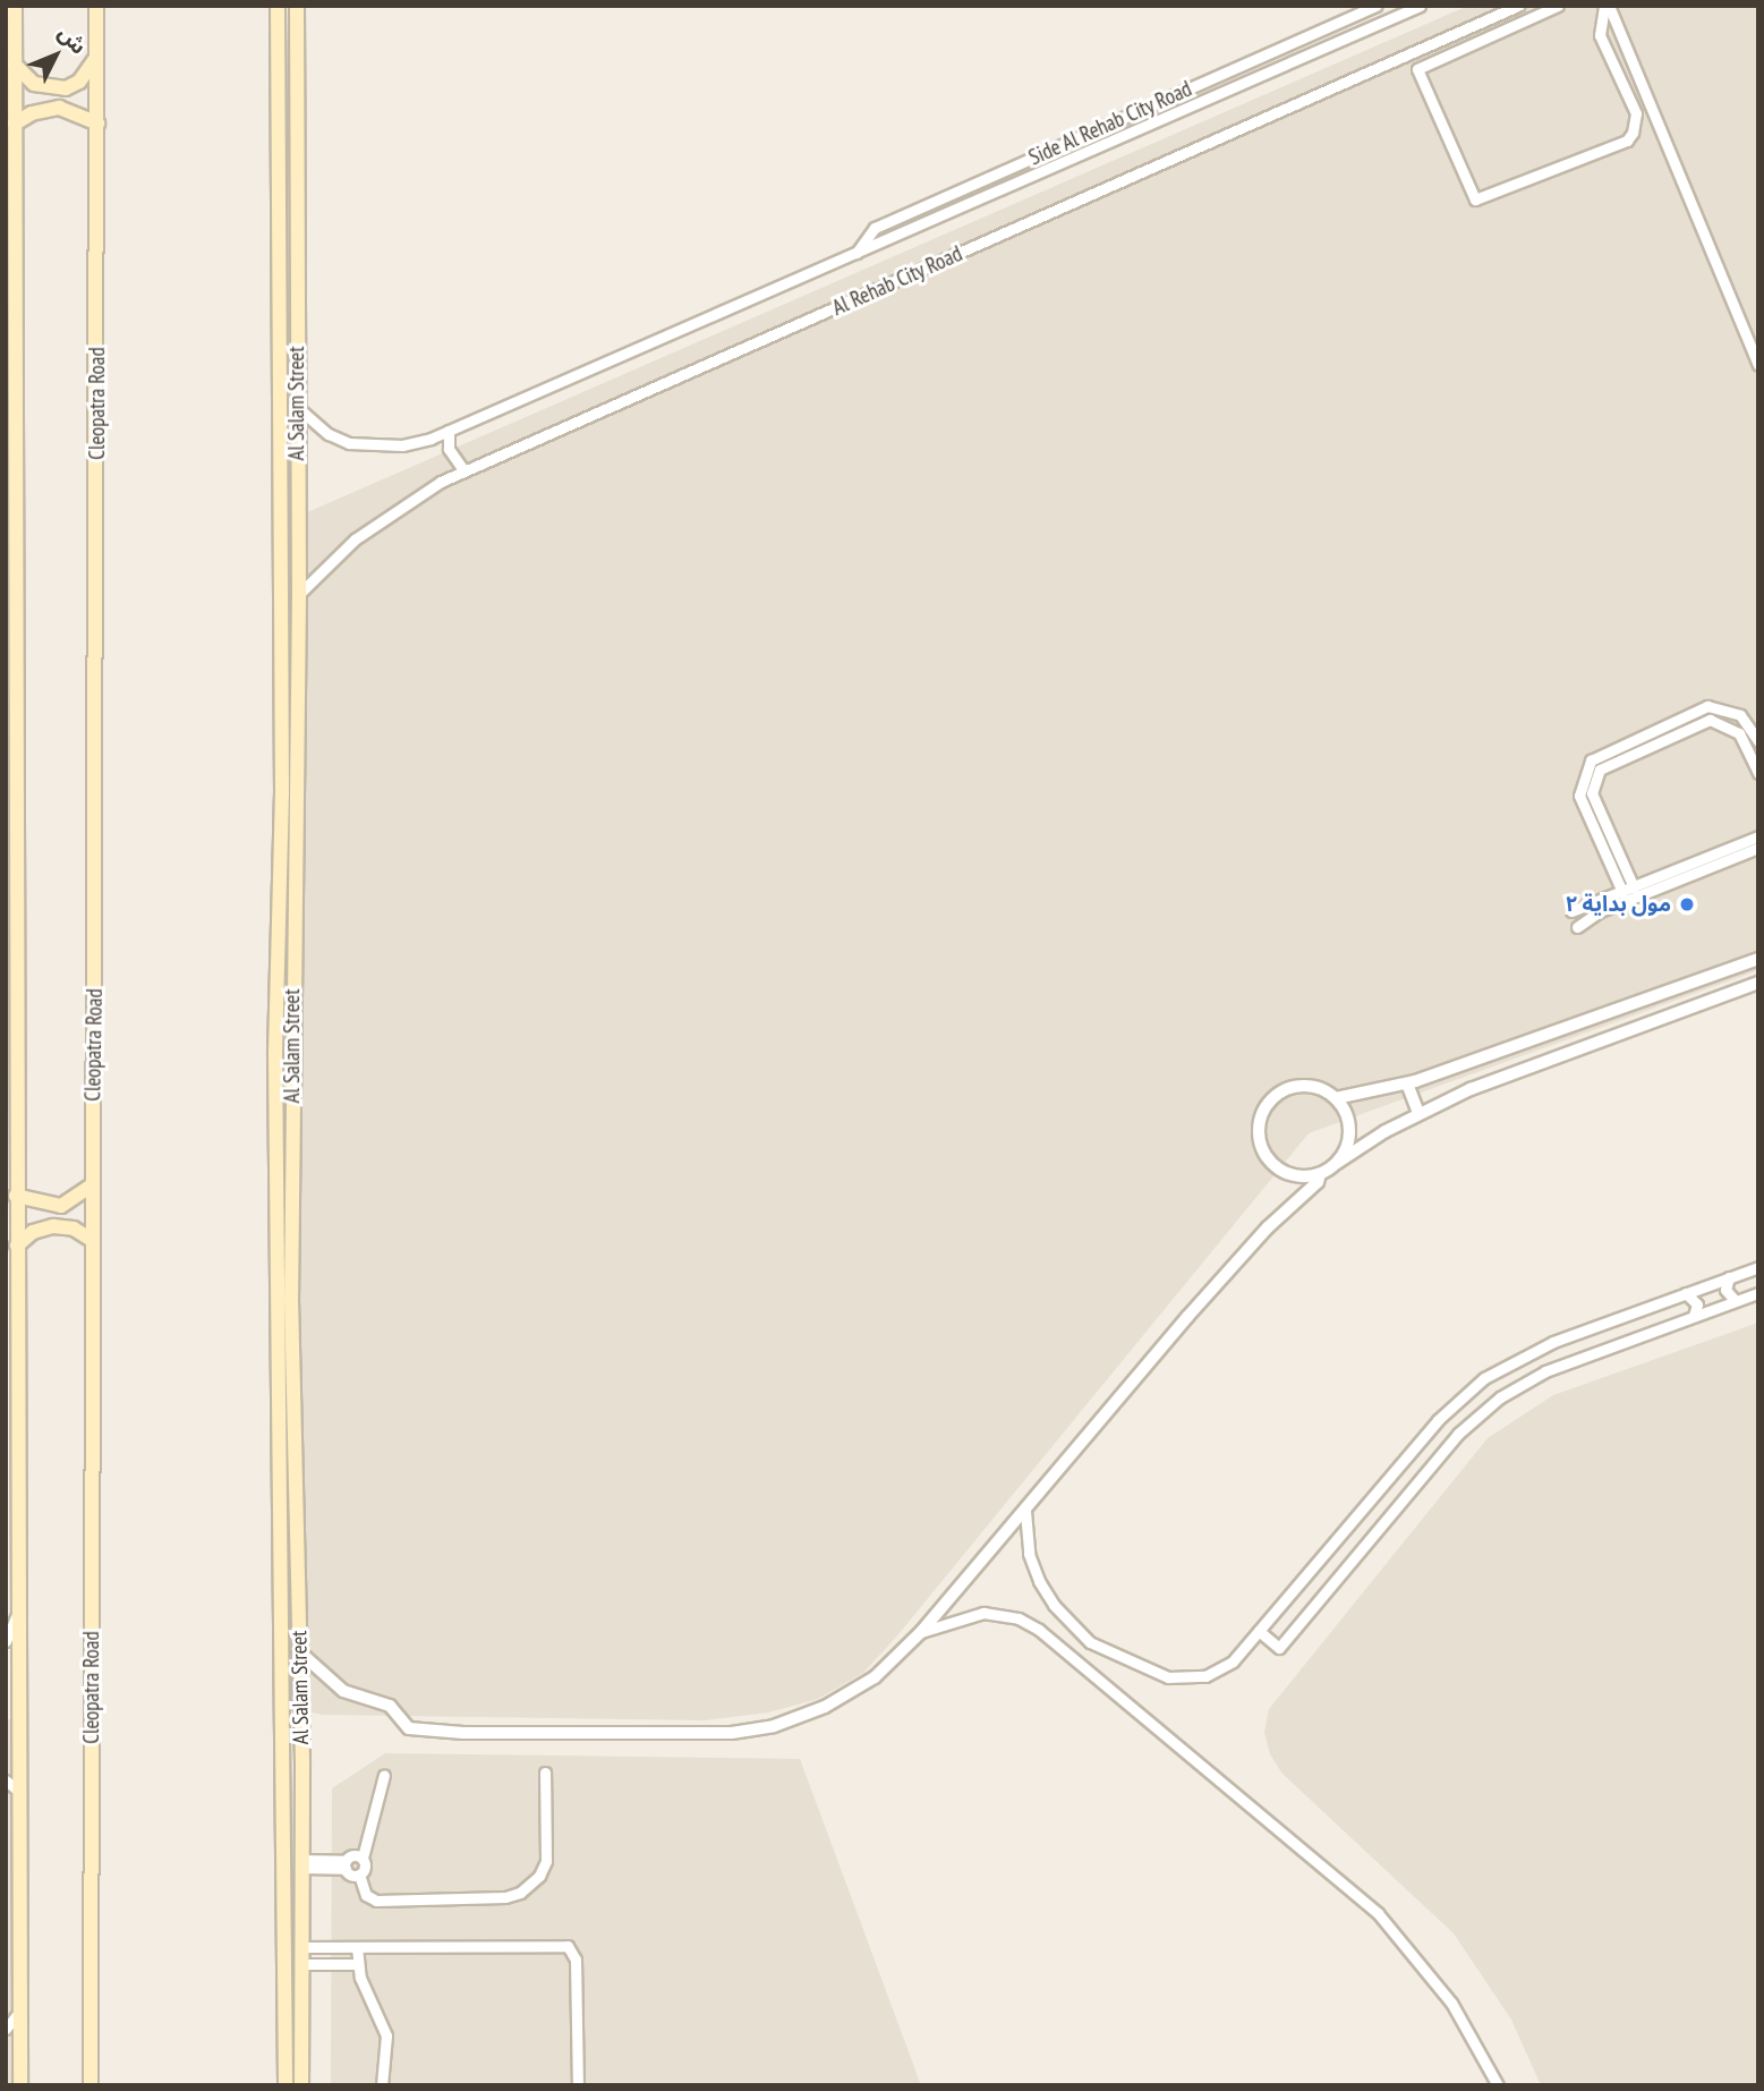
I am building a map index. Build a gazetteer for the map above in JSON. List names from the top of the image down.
{
  "streets": {
    "main road": ["Cleopatra Road", "Al Salam Street"],
    "street": ["Side Al Rehab City Road", "Al Rehab City Road"]
  },
  "crossings": [
    ["Side Al Rehab City Road", "Al Rehab City Road"],
    ["Al Rehab City Road", "Al Salam Street"]
  ],
  "places": ["مول بداية ۲"],
  "north": "top right"
}
